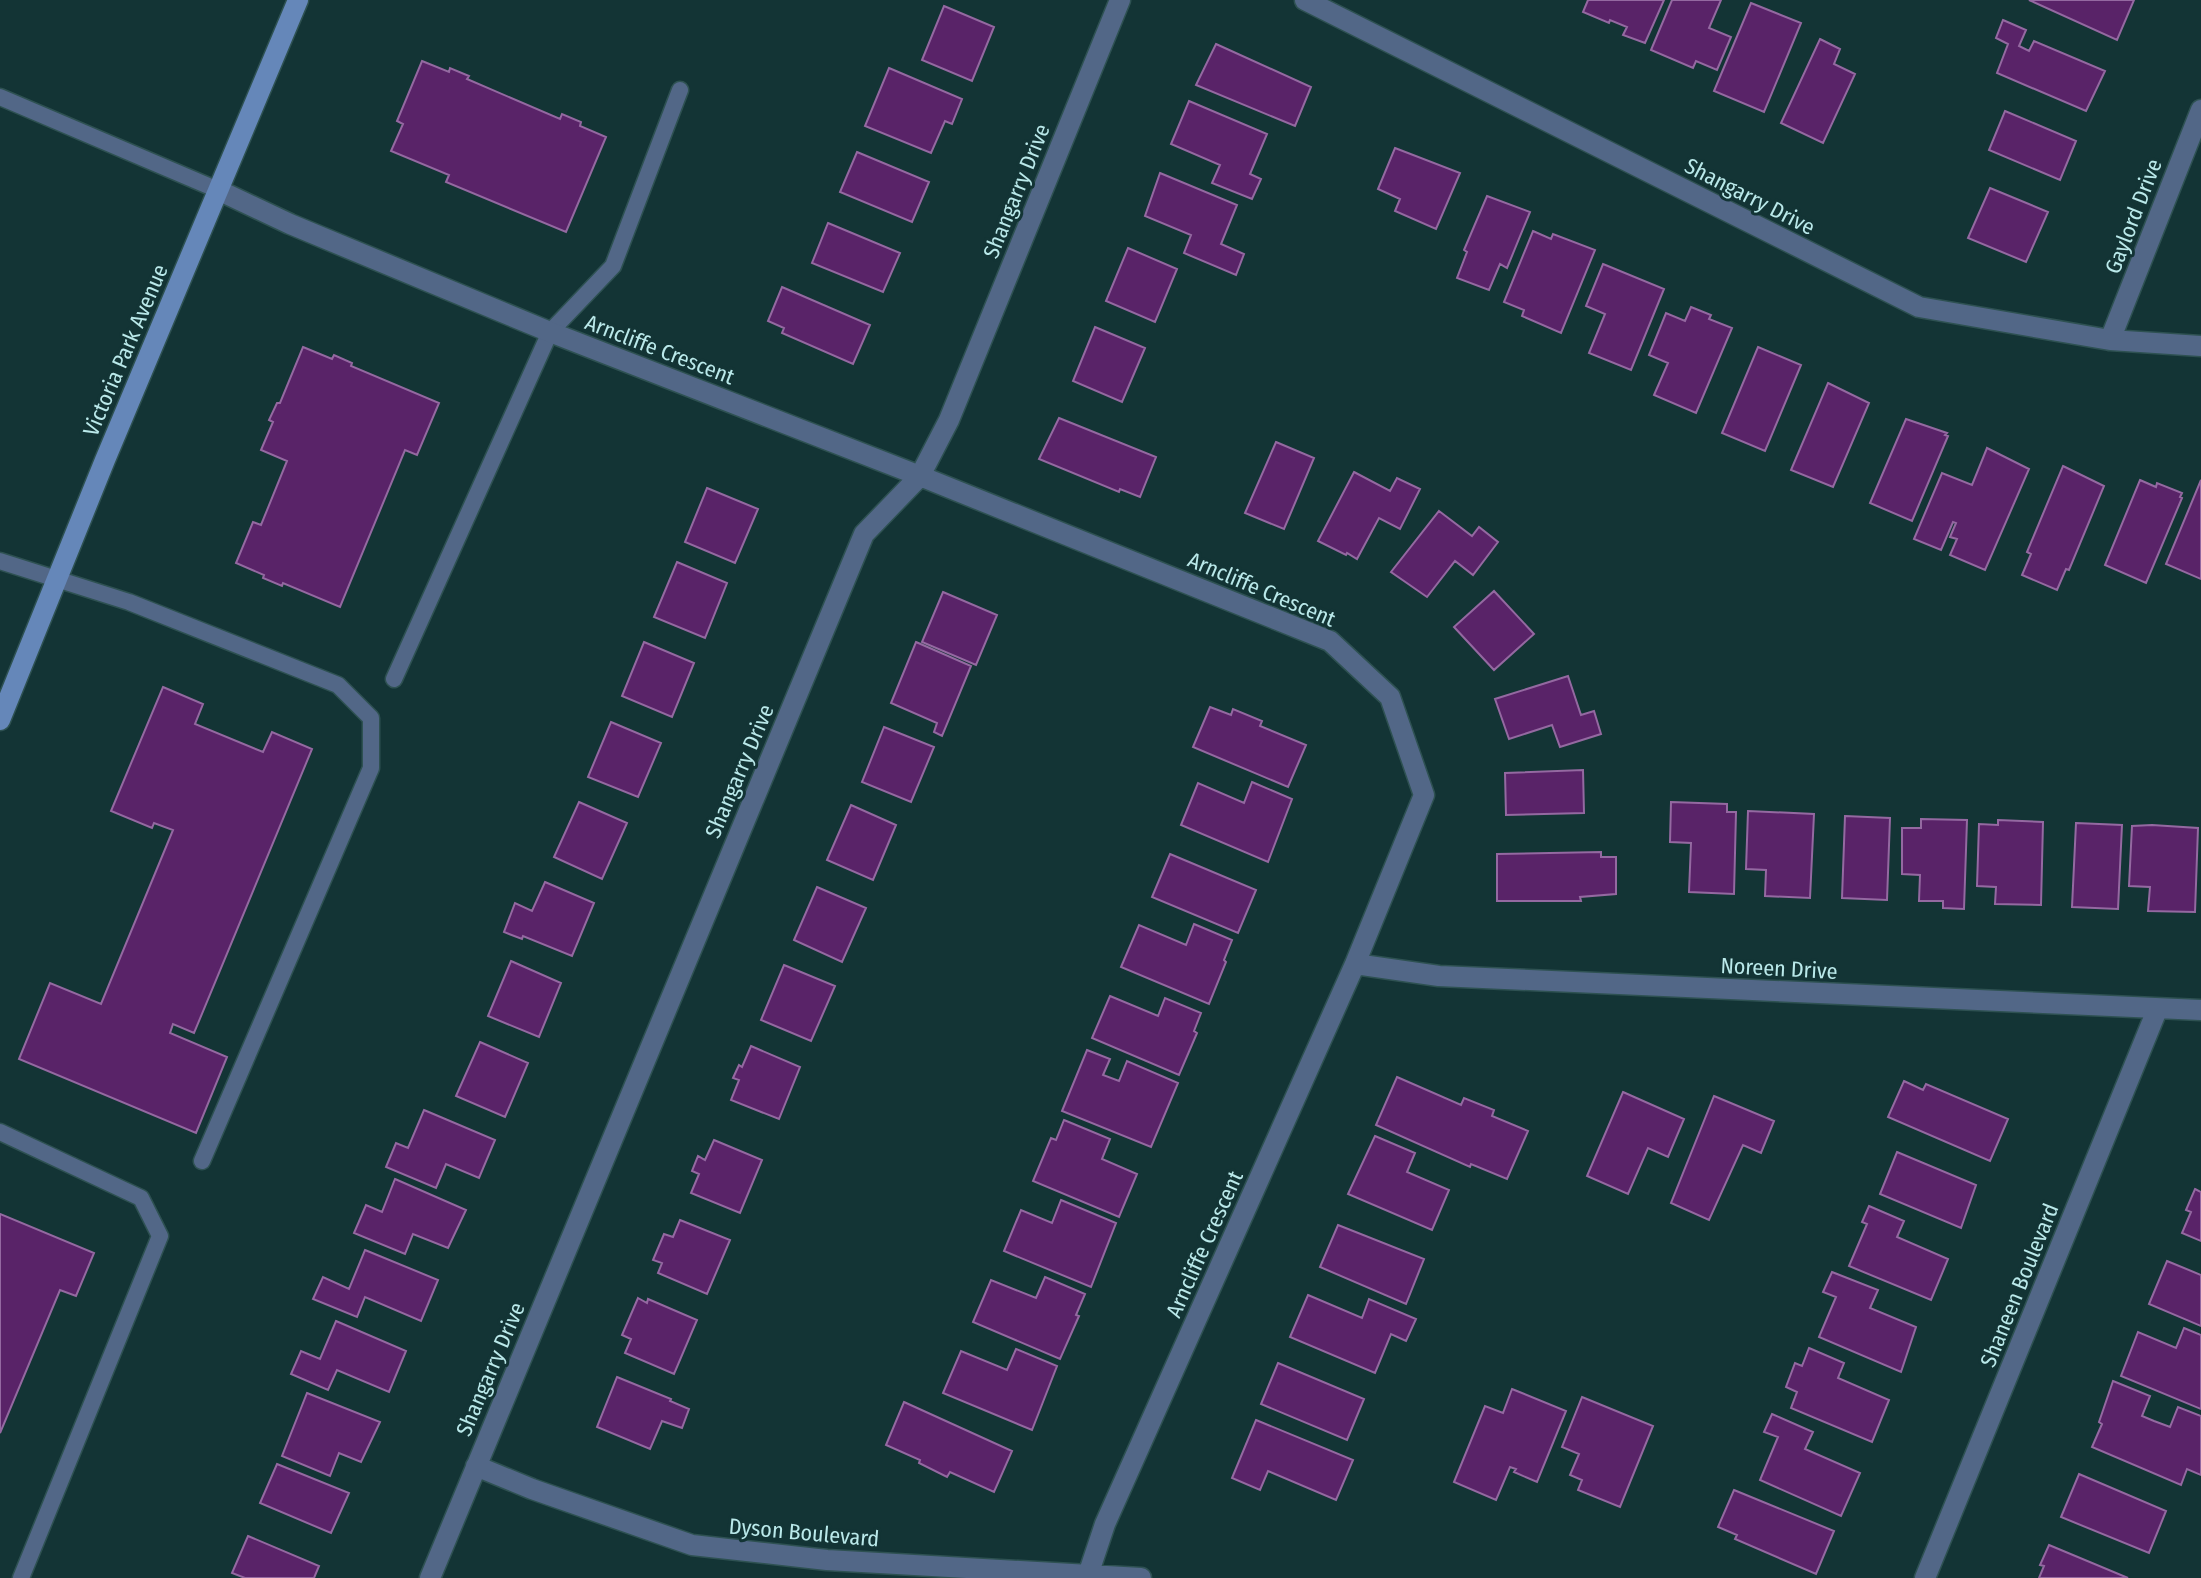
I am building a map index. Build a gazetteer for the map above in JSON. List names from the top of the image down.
{
  "streets": {
    "main road": ["Victoria Park Avenue"],
    "street": [
      "Shangarry Drive",
      "Gaylord Drive",
      "Arncliffe Crescent",
      "Noreen Drive",
      "Shaneen Boulevard",
      "Dyson Boulevard"
    ]
  },
  "crossings": [
    ["Shangarry Drive", "Gaylord Drive"],
    ["Shangarry Drive", "Arncliffe Crescent"],
    ["Shangarry Drive", "Dyson Boulevard"],
    ["Arncliffe Crescent", "Victoria Park Avenue"],
    ["Arncliffe Crescent", "Noreen Drive"],
    ["Arncliffe Crescent", "Dyson Boulevard"],
    ["Noreen Drive", "Shaneen Boulevard"]
  ]
}
